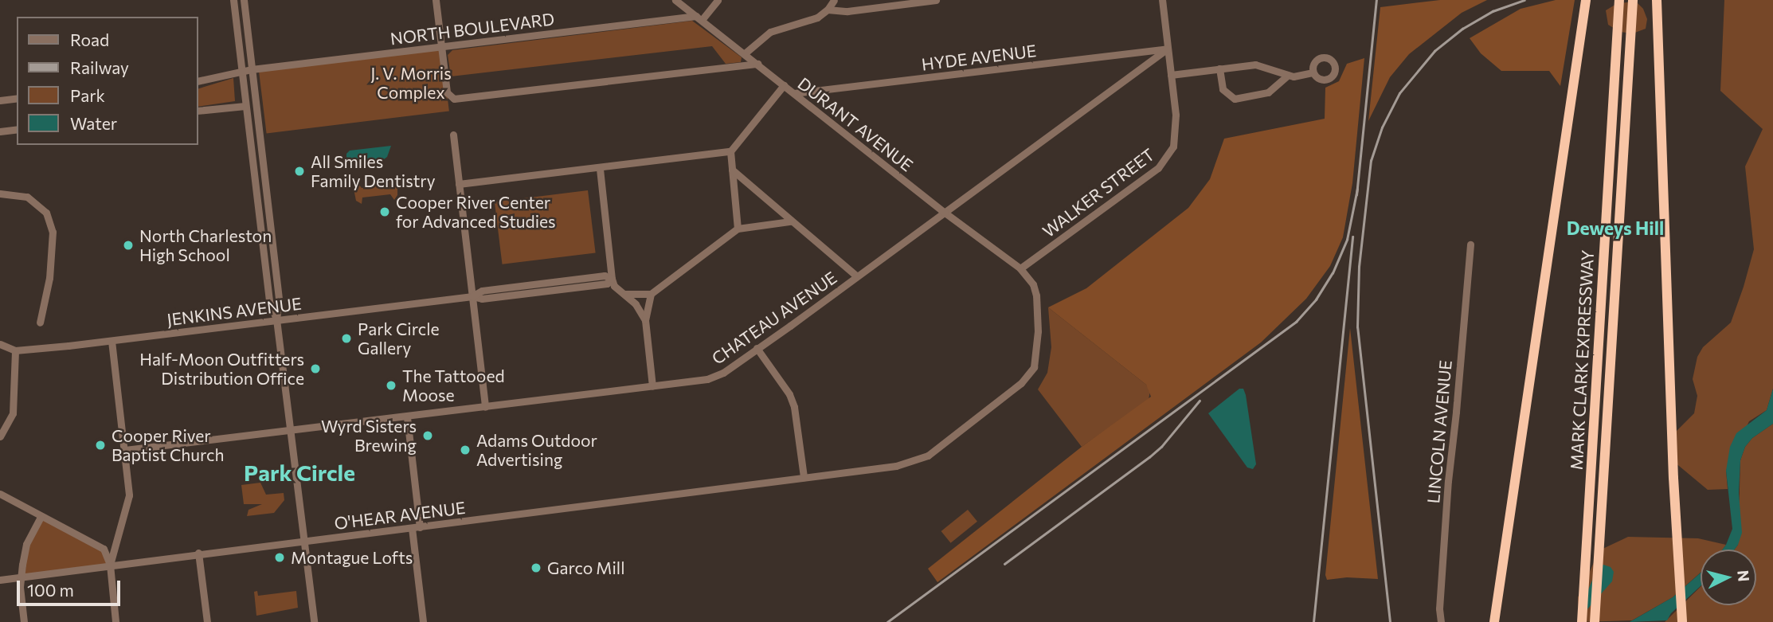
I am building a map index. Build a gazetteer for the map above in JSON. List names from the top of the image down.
{
  "streets": {
    "highway": ["MARK CLARK EXPRESSWAY"],
    "street": [
      "NORTH BOULEVARD",
      "HYDE AVENUE",
      "DURANT AVENUE",
      "WALKER STREET",
      "JENKINS AVENUE",
      "CHATEAU AVENUE",
      "LINCOLN AVENUE",
      "O'HEAR AVENUE"
    ]
  },
  "crossings": [
    ["NORTH BOULEVARD", "DURANT AVENUE"],
    ["HYDE AVENUE", "DURANT AVENUE"],
    ["HYDE AVENUE", "WALKER STREET"],
    ["HYDE AVENUE", "CHATEAU AVENUE"],
    ["DURANT AVENUE", "WALKER STREET"],
    ["DURANT AVENUE", "CHATEAU AVENUE"],
    ["DURANT AVENUE", "O'HEAR AVENUE"],
    ["WALKER STREET", "CHATEAU AVENUE"],
    ["WALKER STREET", "O'HEAR AVENUE"]
  ],
  "districts": ["Deweys Hill", "Park Circle"],
  "parks": ["J. V. Morris Complex"],
  "places": [
    "All Smiles Family Dentistry",
    "Cooper River Center for Advanced Studies",
    "North Charleston High School",
    "Park Circle Gallery",
    "Half-Moon Outfitters Distribution Office",
    "The Tattooed Moose",
    "Wyrd Sisters Brewing",
    "Cooper River Baptist Church",
    "Adams Outdoor Advertising",
    "Montague Lofts",
    "Garco Mill"
  ],
  "legend": [
    "Road",
    "Railway",
    "Park",
    "Water"
  ],
  "scale_bar": "100 m",
  "north": "right"
}
